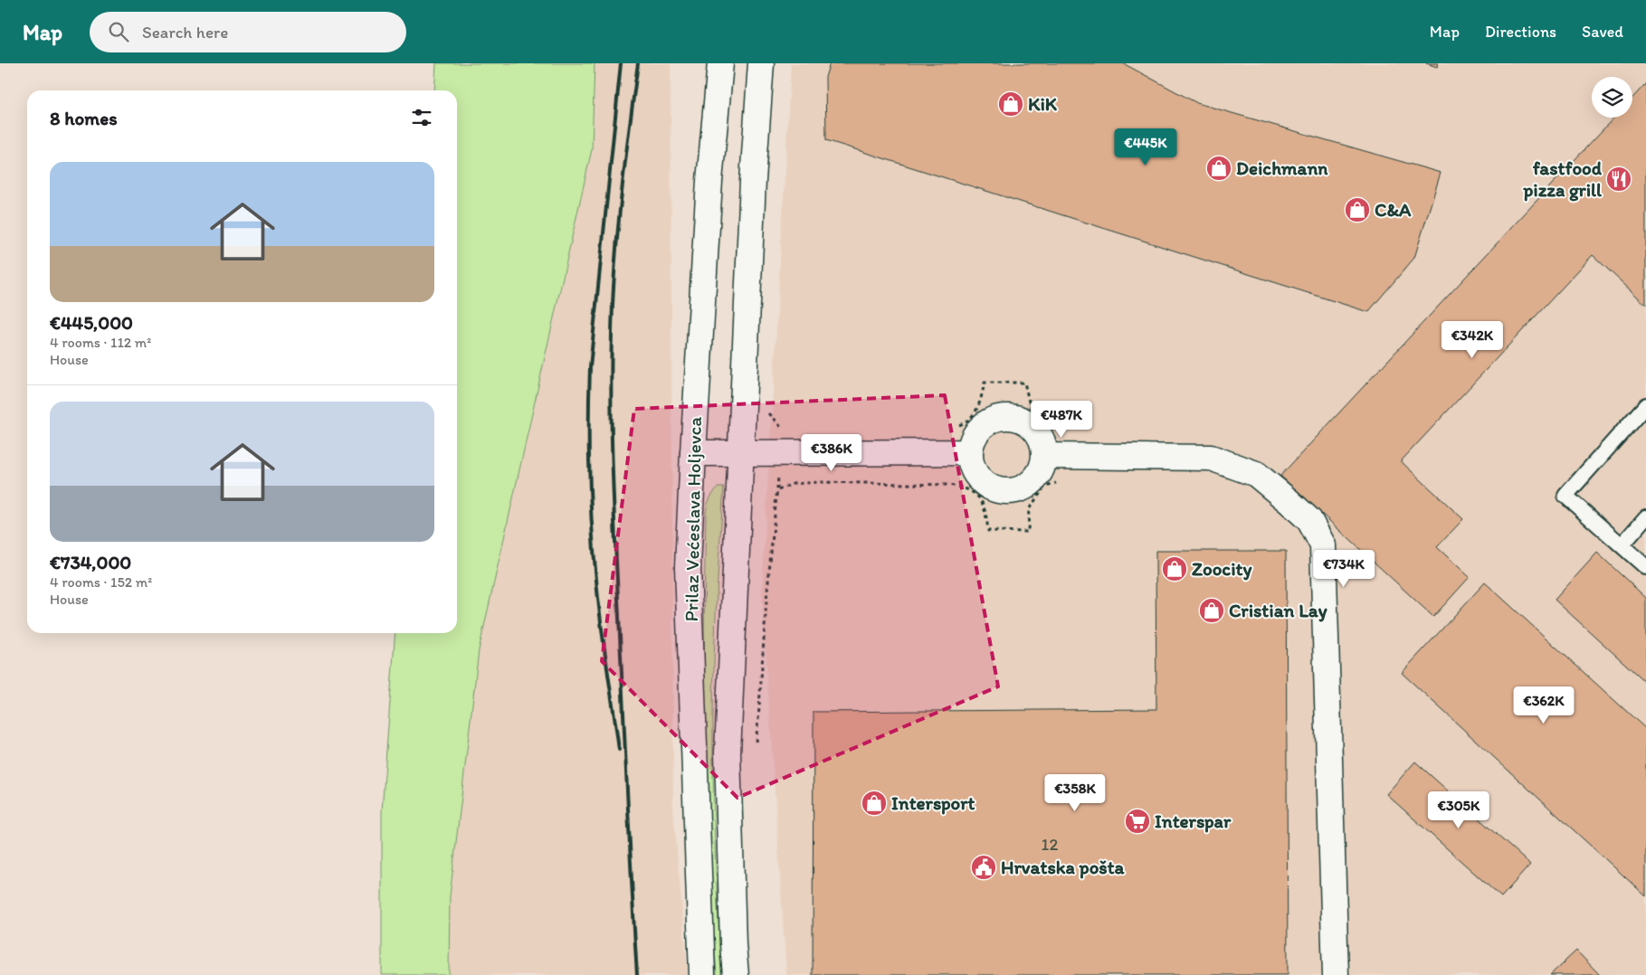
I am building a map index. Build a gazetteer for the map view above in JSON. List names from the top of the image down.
{
  "streets": {
    "main road": ["Prilaz Većeslava Holjevca"]
  },
  "places": {
    "shop": [
      "KiK",
      "Deichmann",
      "C&A",
      "Zoocity",
      "Cristian Lay",
      "Intersport"
    ],
    "restaurant": ["fastfood pizza grill"],
    "supermarket": ["Interspar"],
    "public building": ["Hrvatska pošta"]
  },
  "house_numbers": ["12"],
  "page": {
    "header": "Map",
    "search": "Search here",
    "nav": ["Map", "Directions", "Saved"],
    "heading": "8 homes",
    "price": [
      "€445K",
      "€342K",
      "€487K",
      "€386K",
      "€734K",
      "€362K",
      "€358K",
      "€305K"
    ],
    "list": [
      {
        "name": "€445,000",
        "note": "4 rooms · 112 m² · House"
      },
      {
        "name": "€734,000",
        "note": "4 rooms · 152 m² · House"
      }
    ]
  }
}
